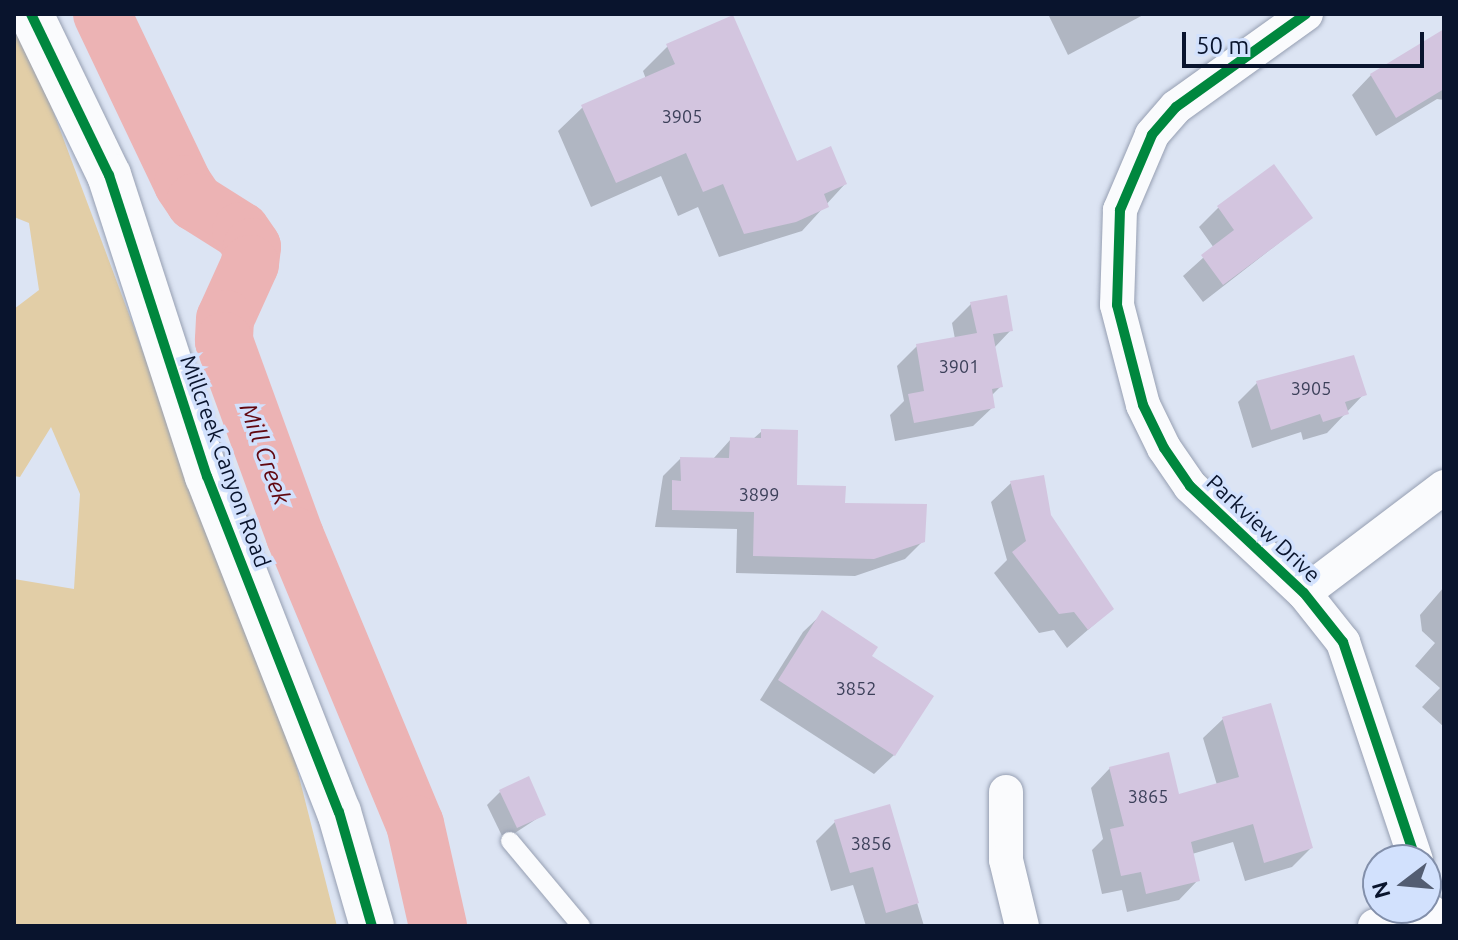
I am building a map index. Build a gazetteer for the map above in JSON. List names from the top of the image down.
{
  "streets": {
    "street": ["Millcreek Canyon Road", "Parkview Drive"]
  },
  "water": ["Mill Creek"],
  "house_numbers": [
    "3905",
    "3901",
    "3905",
    "3899",
    "3852",
    "3865",
    "3856"
  ],
  "scale_bar": "50 m",
  "north": "left"
}
